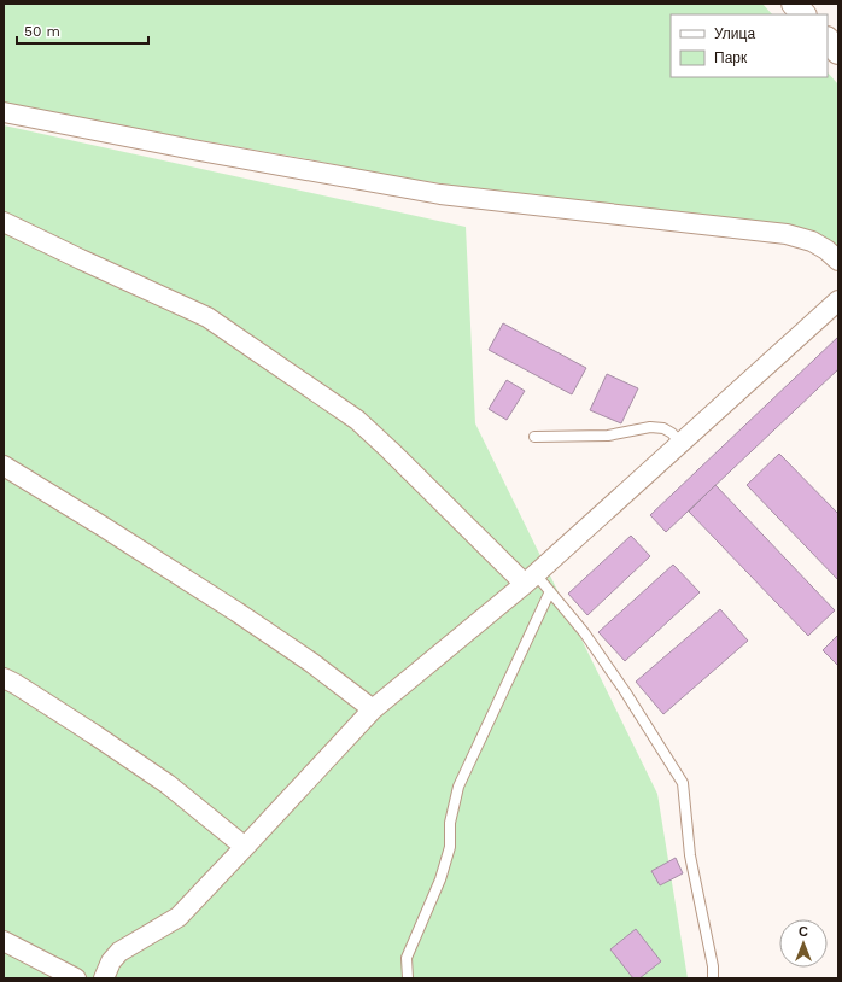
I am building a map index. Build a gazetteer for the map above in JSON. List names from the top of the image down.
{
  "legend": ["Улица", "Парк"],
  "scale_bar": "50 m",
  "north": "top"
}
